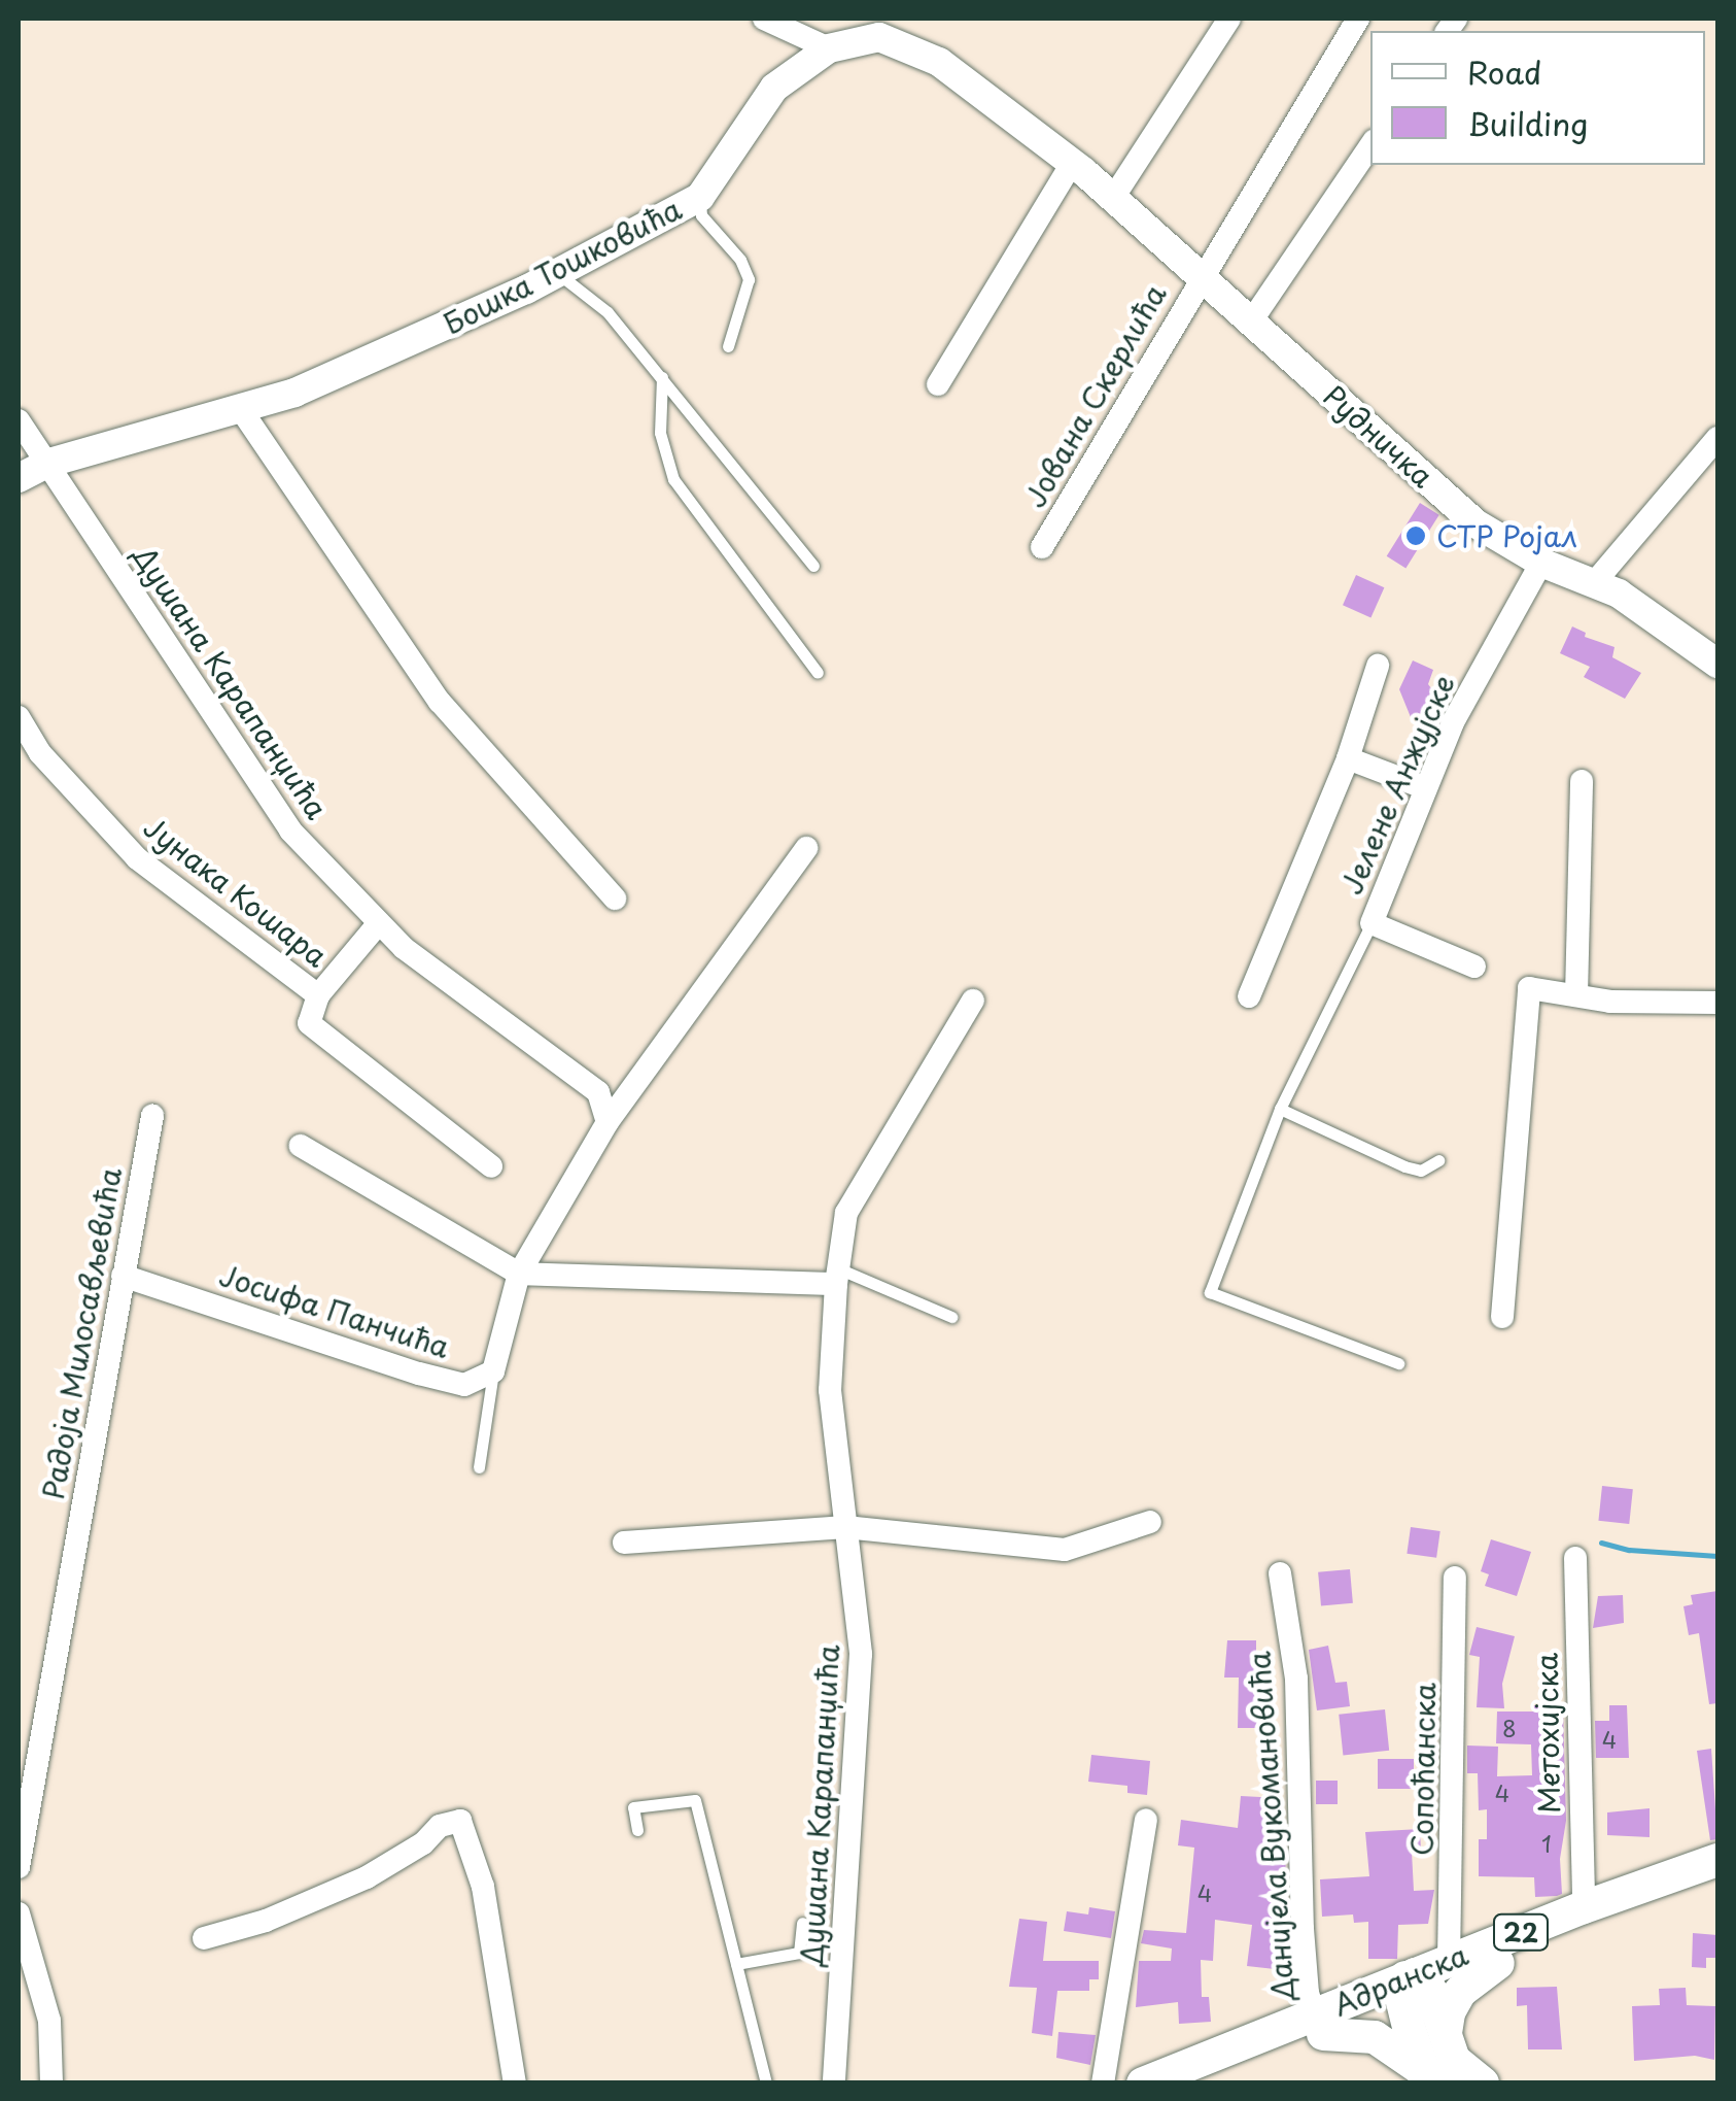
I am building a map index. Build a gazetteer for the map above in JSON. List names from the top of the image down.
{
  "streets": {
    "main road": ["22", "Адранска"],
    "street": [
      "Бошка Тошковића",
      "Јована Скерлића",
      "Рудничка",
      "Душана Карапанџића",
      "Јелене Анжујске",
      "Јунака Кошара",
      "Јосифа Панчића",
      "Радоја Милосављевића",
      "Метохијска",
      "Сопоћанска",
      "Данијела Вукомановића"
    ]
  },
  "crossings": [
    ["Бошка Тошковића", "Рудничка"],
    ["Бошка Тошковића", "Душана Карапанџића"],
    ["Јована Скерлића", "Рудничка"],
    ["Рудничка", "Јелене Анжујске"],
    ["Душана Карапанџића", "Јунака Кошара"],
    ["Јосифа Панчића", "Радоја Милосављевића"],
    ["Метохијска", "Адранска"],
    ["Сопоћанска", "Адранска"],
    ["Данијела Вукомановића", "22"],
    ["Данијела Вукомановића", "Адранска"],
    ["22", "Адранска"]
  ],
  "places": ["СТР Ројал"],
  "house_numbers": [
    "8",
    "4",
    "4",
    "1",
    "4"
  ],
  "legend": ["Road", "Building"]
}
